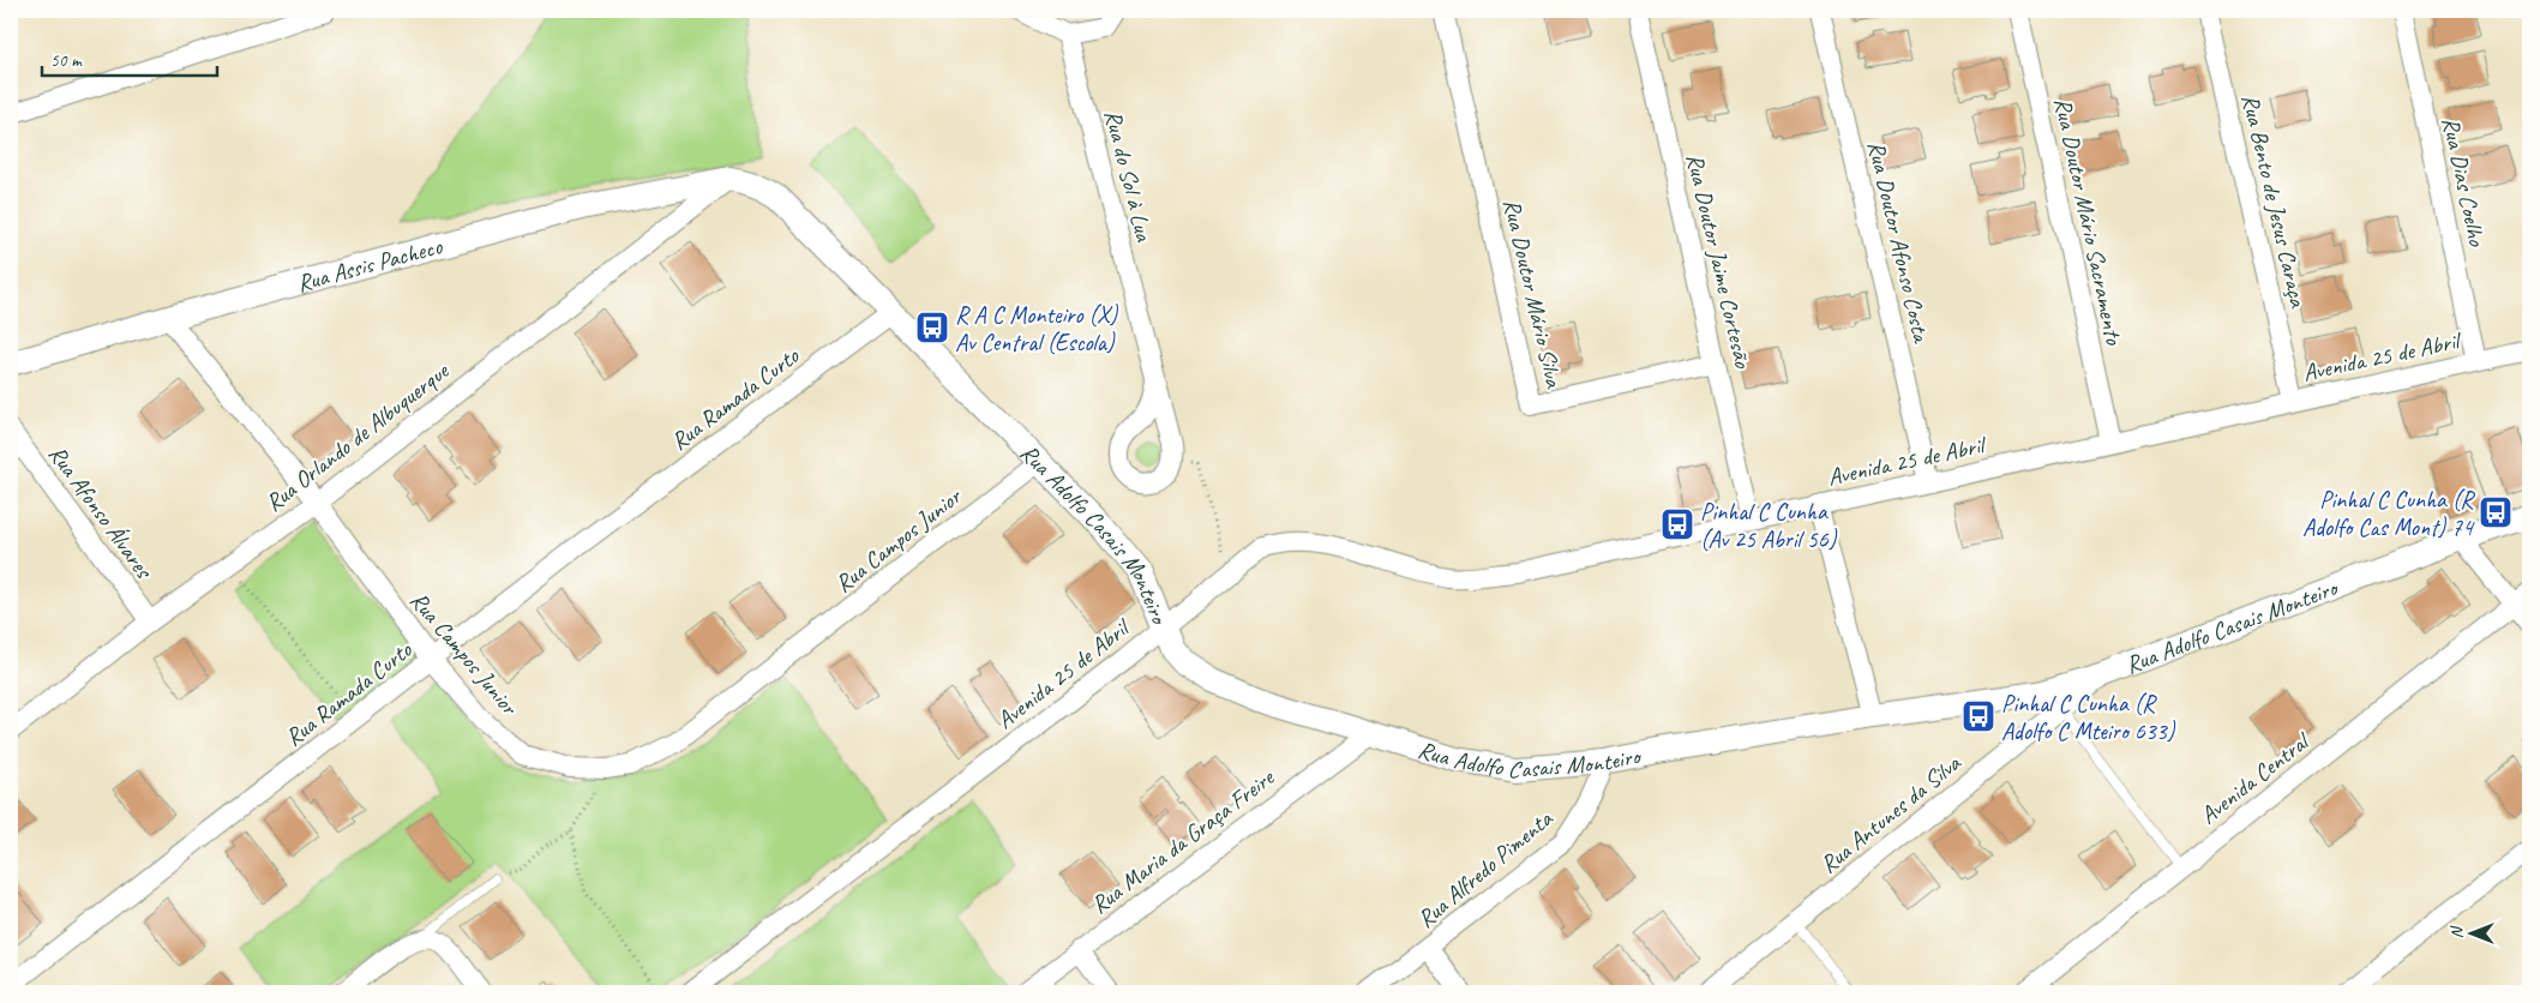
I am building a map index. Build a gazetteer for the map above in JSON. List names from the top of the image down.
{
  "streets": {
    "street": [
      "Rua do Sol à Lua",
      "Rua Dias Coelho",
      "Rua Bento de Jesus Caraça",
      "Rua Doutor Mário Sacramento",
      "Rua Doutor Afonso Costa",
      "Rua Doutor Jaime Cortesão",
      "Rua Assis Pacheco",
      "Rua Doutor Mário Silva",
      "Avenida 25 de Abril",
      "Rua Ramada Curto",
      "Rua Orlando de Albuquerque",
      "Rua Afonso Álvares",
      "Rua Adolfo Casais Monteiro",
      "Rua Campos Junior",
      "Avenida Central",
      "Rua Antunes da Silva",
      "Rua Maria da Graça Freire",
      "Rua Alfredo Pimenta"
    ]
  },
  "crossings": [
    ["Rua Dias Coelho", "Avenida 25 de Abril"],
    ["Rua Bento de Jesus Caraça", "Avenida 25 de Abril"],
    ["Rua Doutor Mário Sacramento", "Avenida 25 de Abril"],
    ["Rua Doutor Afonso Costa", "Avenida 25 de Abril"],
    ["Rua Doutor Jaime Cortesão", "Rua Doutor Mário Silva"],
    ["Rua Doutor Jaime Cortesão", "Avenida 25 de Abril"],
    ["Rua Assis Pacheco", "Rua Orlando de Albuquerque"],
    ["Rua Assis Pacheco", "Rua Adolfo Casais Monteiro"],
    ["Rua Assis Pacheco", "Rua Campos Junior"],
    ["Avenida 25 de Abril", "Rua Adolfo Casais Monteiro"],
    ["Rua Ramada Curto", "Rua Adolfo Casais Monteiro"],
    ["Rua Ramada Curto", "Rua Campos Junior"],
    ["Rua Orlando de Albuquerque", "Rua Afonso Álvares"],
    ["Rua Orlando de Albuquerque", "Rua Adolfo Casais Monteiro"],
    ["Rua Orlando de Albuquerque", "Rua Campos Junior"],
    ["Rua Adolfo Casais Monteiro", "Rua Campos Junior"],
    ["Rua Adolfo Casais Monteiro", "Rua Antunes da Silva"],
    ["Rua Adolfo Casais Monteiro", "Rua Maria da Graça Freire"],
    ["Rua Adolfo Casais Monteiro", "Rua Alfredo Pimenta"]
  ],
  "places": {
    "bus stop": [
      "R A C Monteiro (X) Av Central (Escola)",
      "Pinhal C Cunha (R Adolfo Cas Mont) 74",
      "Pinhal C Cunha (Av 25 Abril 56)",
      "Pinhal C Cunha (R Adolfo C Mteiro 633)"
    ]
  },
  "scale_bar": "50 m",
  "north": "left"
}
